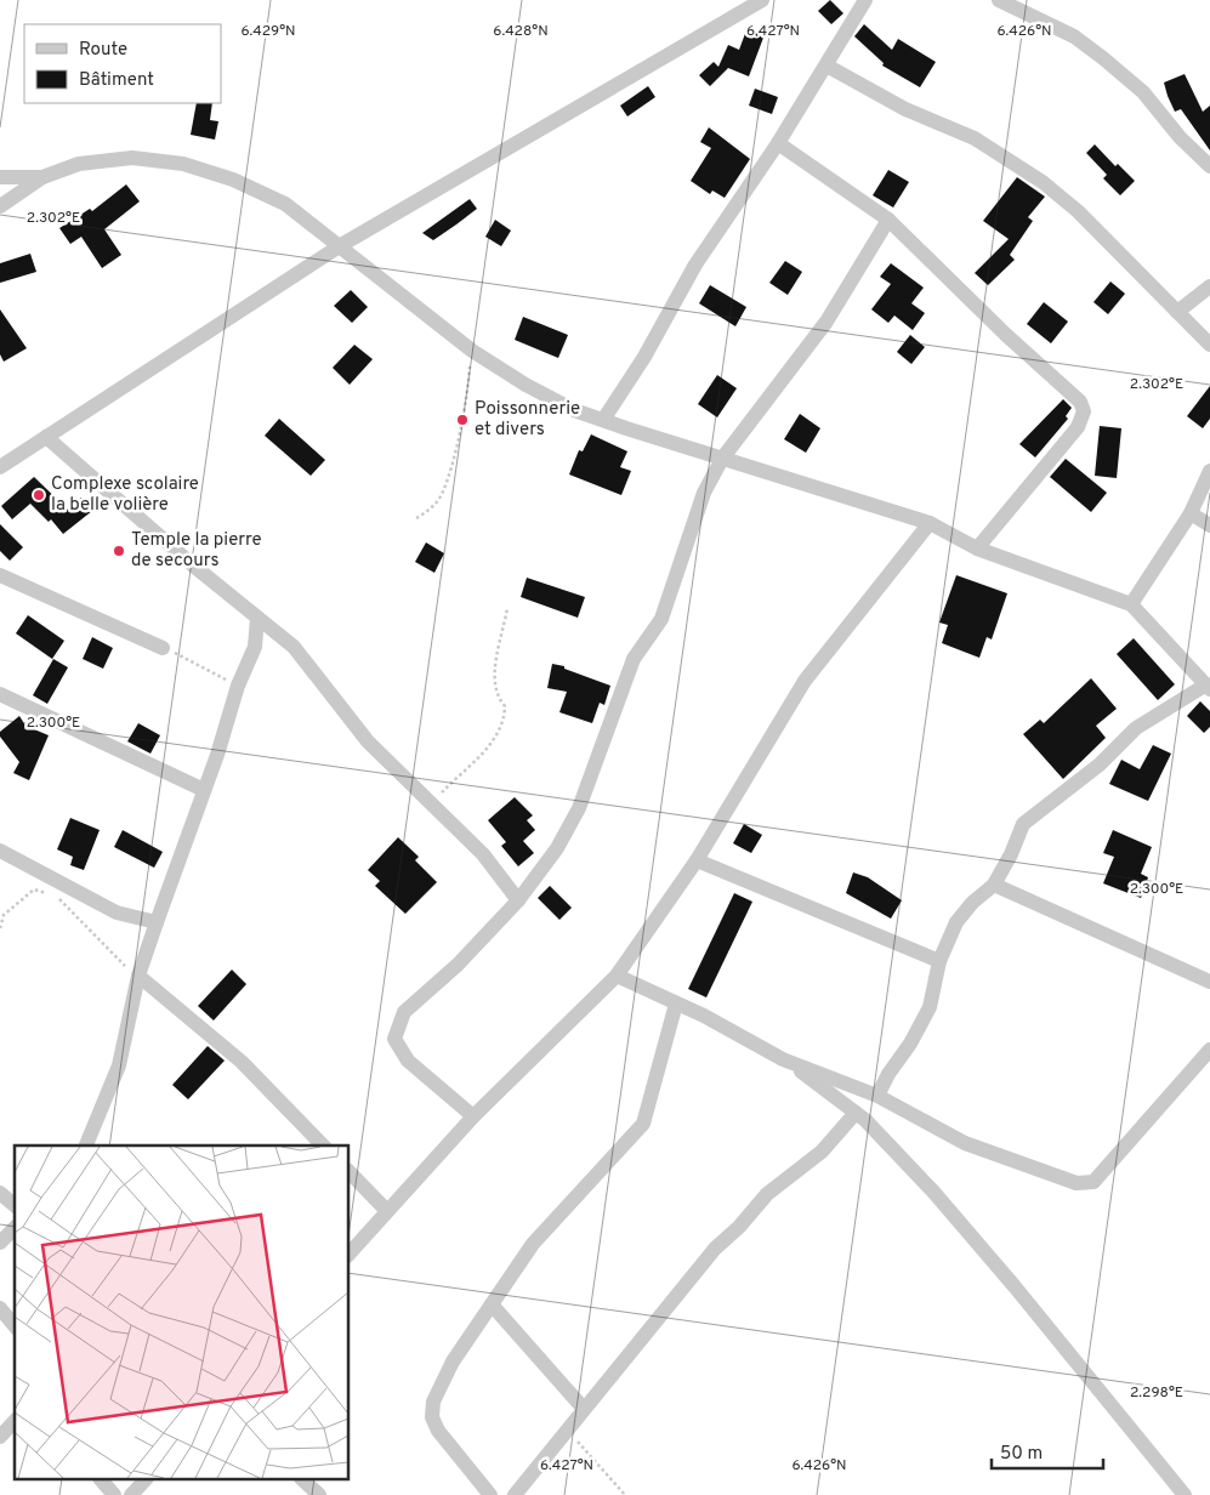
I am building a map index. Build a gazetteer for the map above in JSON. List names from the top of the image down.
{
  "places": ["Poissonnerie et divers", "Complexe scolaire la belle volière", "Temple la pierre de secours"],
  "legend": ["Route", "Bâtiment"],
  "scale_bar": "50 m",
  "coordinates": [
    "6.429°N",
    "6.428°N",
    "6.427°N",
    "6.426°N",
    "2.302°E",
    "2.300°E",
    "2.298°E"
  ]
}
